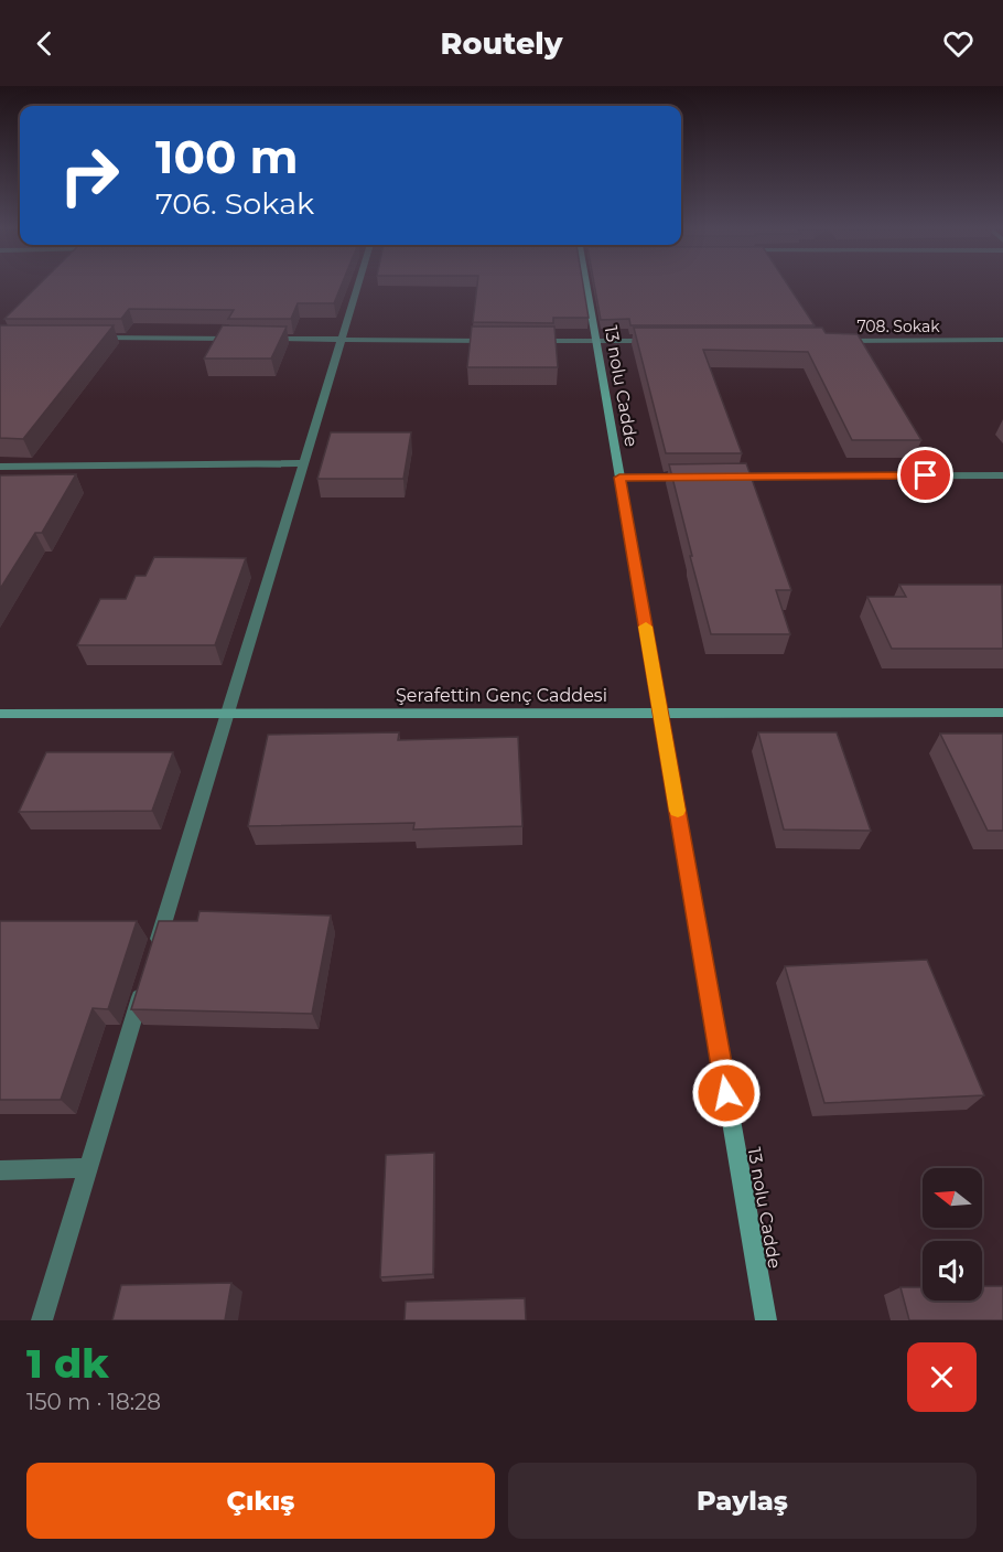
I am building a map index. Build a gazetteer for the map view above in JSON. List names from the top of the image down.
{
  "streets": {
    "street": ["708. Sokak", "13 nolu Cadde", "Şerafettin Genç Caddesi"]
  },
  "crossings": [
    ["13 nolu Cadde", "Şerafettin Genç Caddesi"]
  ],
  "north": "left",
  "page": {
    "header": "Routely",
    "turn": ["100 m", "706. Sokak"],
    "heading": ["1 dk", "150 m · 18:28"],
    "buttons": ["Çıkış", "Paylaş"]
  }
}
